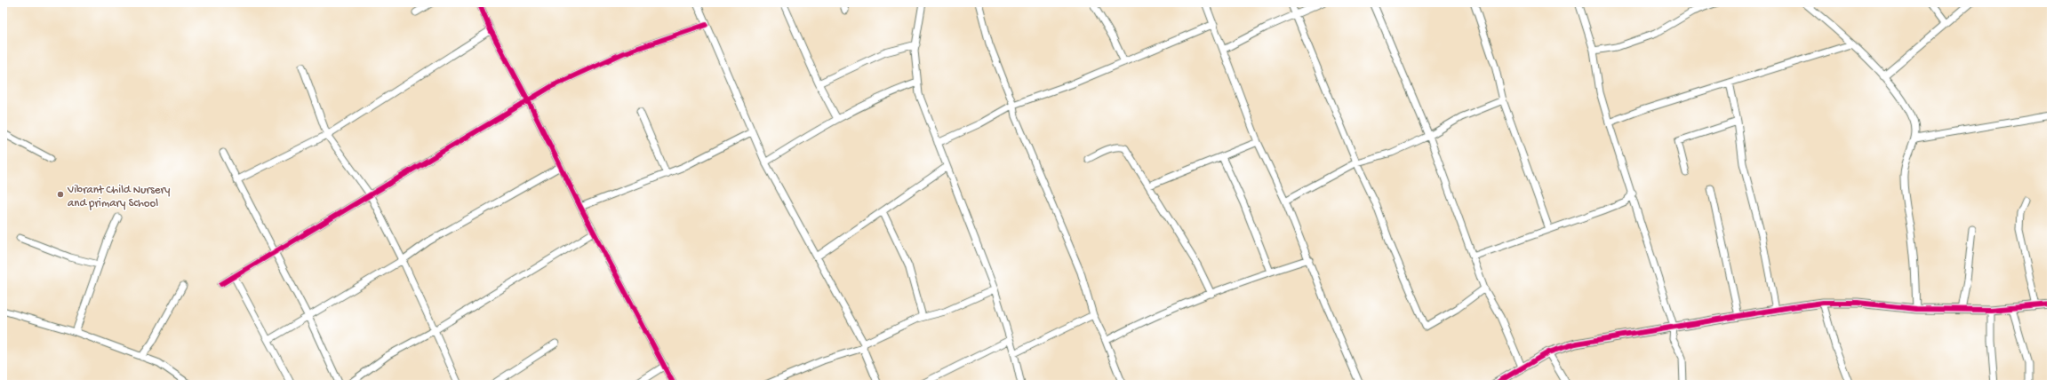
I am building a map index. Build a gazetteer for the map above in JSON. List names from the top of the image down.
{
  "places": ["Vibrant Child Nursery and primary School"]
}
